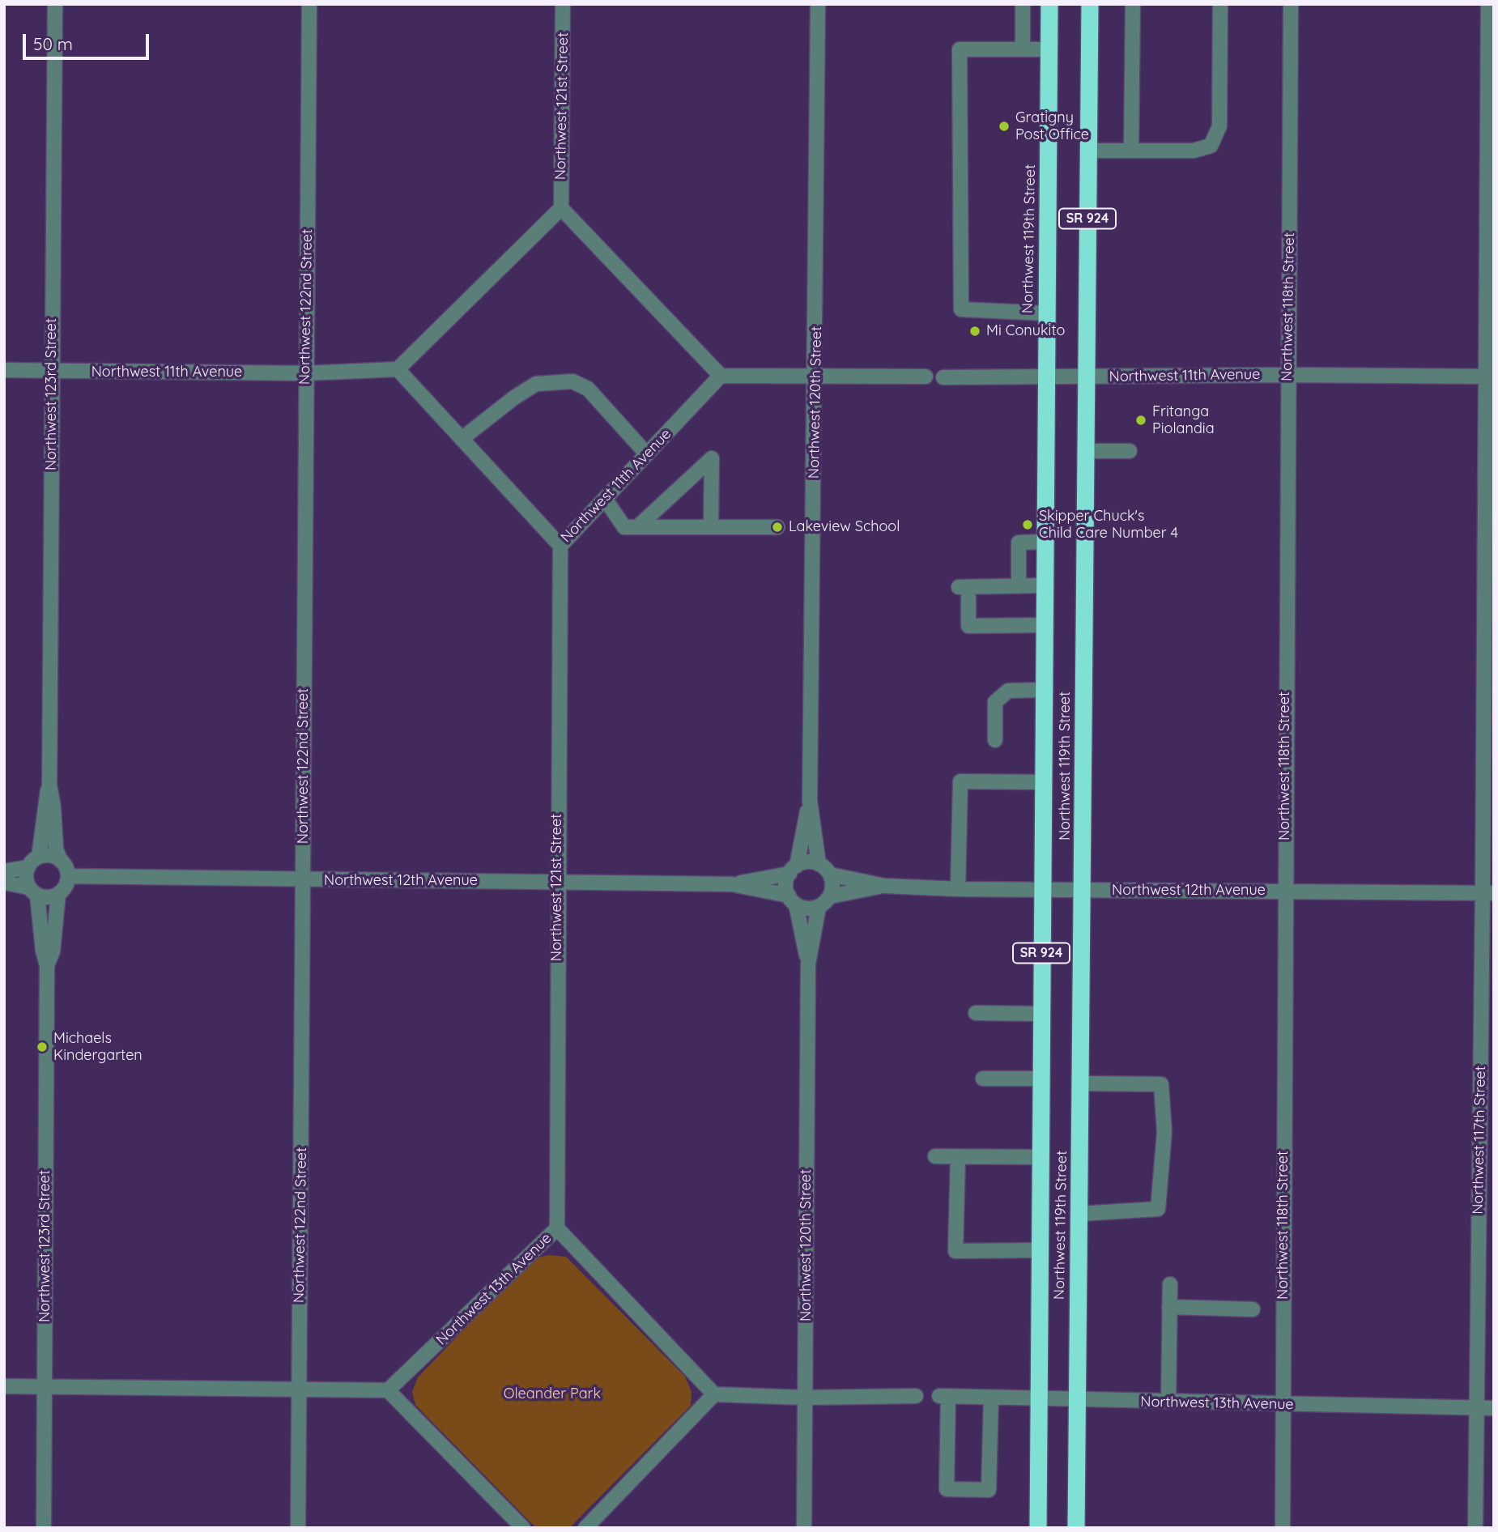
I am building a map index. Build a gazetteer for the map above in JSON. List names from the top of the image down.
{
  "streets": {
    "highway": ["SR 924", "Northwest 119th Street"],
    "street": [
      "Northwest 121st Street",
      "Northwest 122nd Street",
      "Northwest 118th Street",
      "Northwest 11th Avenue",
      "Northwest 123rd Street",
      "Northwest 120th Street",
      "Northwest 12th Avenue",
      "Northwest 117th Street",
      "Northwest 13th Avenue"
    ]
  },
  "crossings": [
    ["Northwest 121st Street", "Northwest 11th Avenue"],
    ["Northwest 121st Street", "Northwest 12th Avenue"],
    ["Northwest 121st Street", "Northwest 13th Avenue"],
    ["Northwest 119th Street", "Northwest 11th Avenue"],
    ["Northwest 119th Street", "Northwest 12th Avenue"],
    ["Northwest 119th Street", "Northwest 13th Avenue"],
    ["Northwest 122nd Street", "Northwest 11th Avenue"],
    ["Northwest 122nd Street", "Northwest 12th Avenue"],
    ["Northwest 118th Street", "Northwest 11th Avenue"],
    ["Northwest 118th Street", "Northwest 12th Avenue"],
    ["Northwest 118th Street", "Northwest 13th Avenue"],
    ["Northwest 11th Avenue", "Northwest 123rd Street"],
    ["Northwest 11th Avenue", "Northwest 117th Street"],
    ["Northwest 123rd Street", "Northwest 12th Avenue"],
    ["Northwest 120th Street", "Northwest 12th Avenue"],
    ["Northwest 12th Avenue", "Northwest 117th Street"],
    ["Northwest 117th Street", "Northwest 13th Avenue"]
  ],
  "parks": ["Oleander Park"],
  "places": [
    "Gratigny Post Office",
    "Mi Conukito",
    "Fritanga Piolandia",
    "Skipper Chuck's Child Care Number 4",
    "Lakeview School",
    "Michaels Kindergarten"
  ],
  "scale_bar": "50 m"
}
